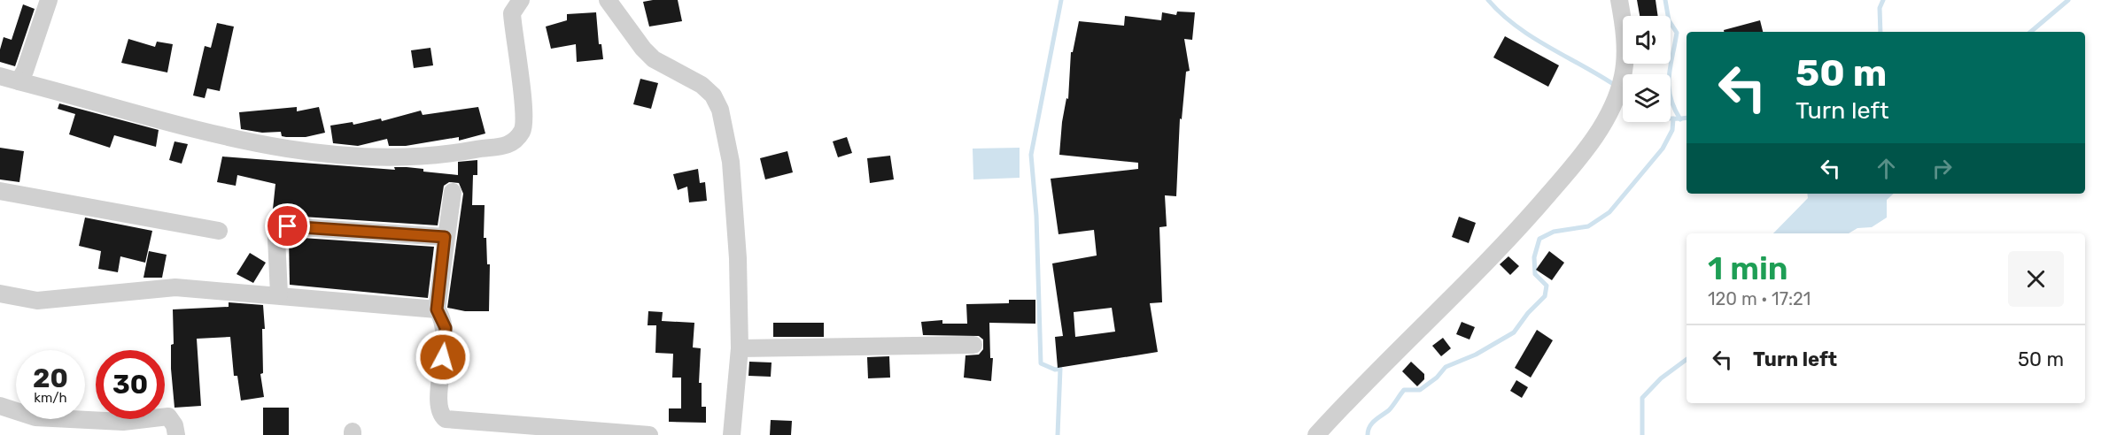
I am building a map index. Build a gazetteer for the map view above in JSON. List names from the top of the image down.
{
  "page": {
    "turn": ["50 m", "Turn left"],
    "heading": ["1 min", "120 m · 17:21"],
    "list": [
      {
        "name": "Turn left",
        "value": "50 m"
      }
    ],
    "speed": "20 km/h",
    "limit": "30"
  }
}
